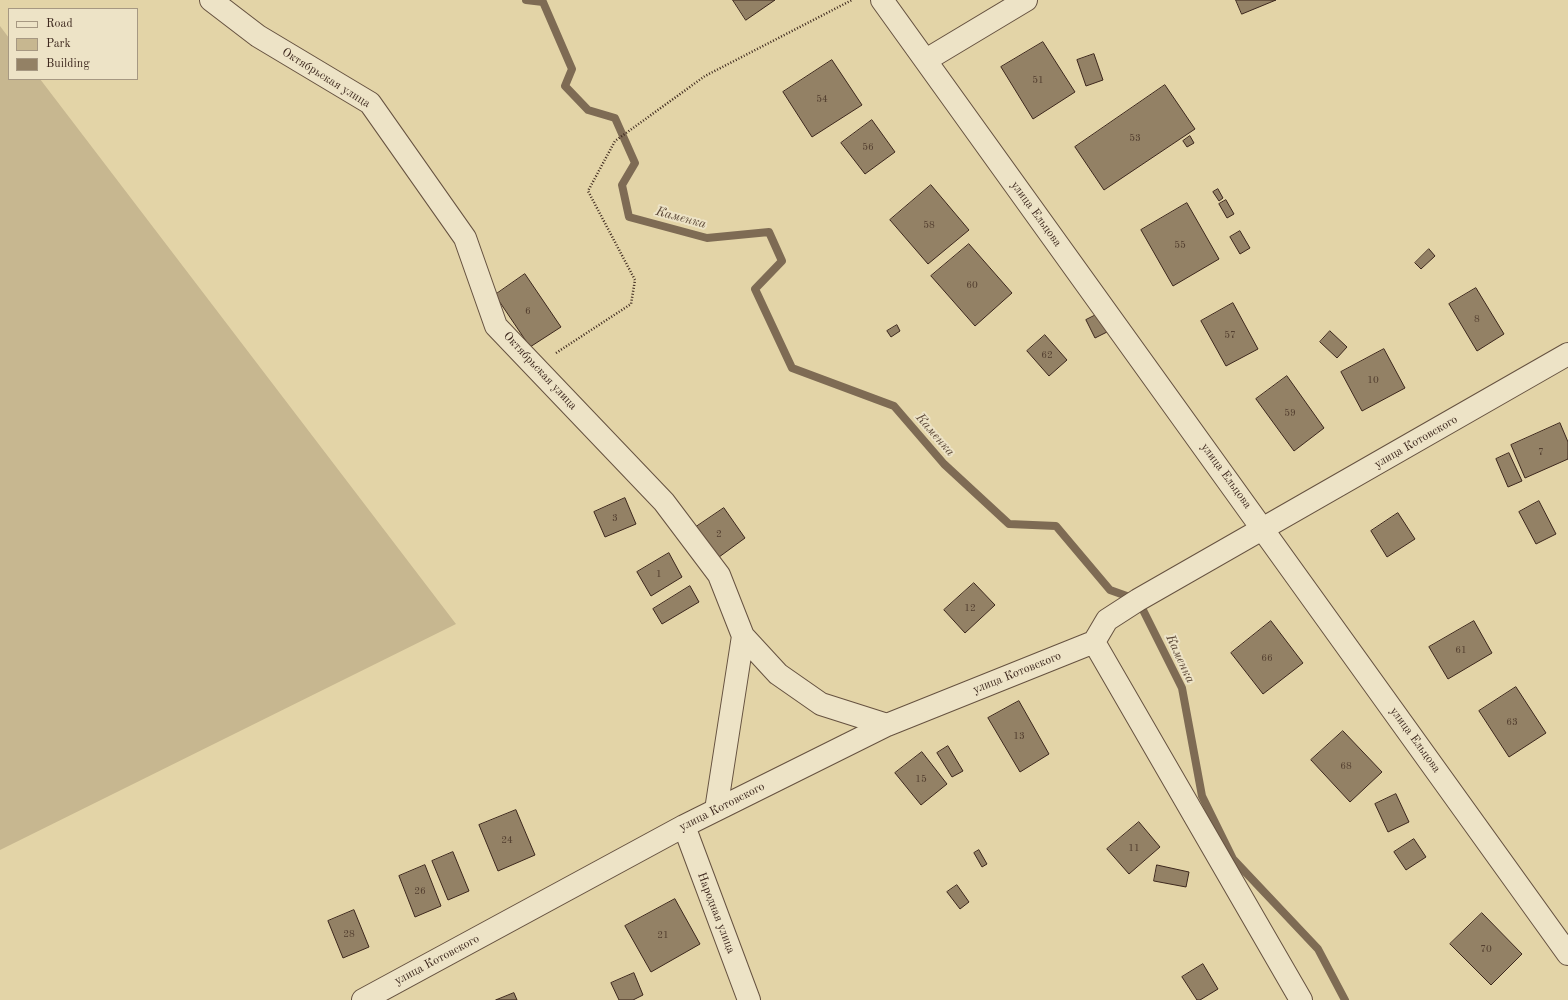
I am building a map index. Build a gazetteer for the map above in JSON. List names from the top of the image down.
{
  "streets": {
    "street": [
      "Октябрьская улица",
      "улица Ельцова",
      "улица Котовского",
      "Народная улица"
    ]
  },
  "crossings": [
    ["Октябрьская улица", "улица Котовского"],
    ["улица Ельцова", "улица Котовского"],
    ["улица Котовского", "Народная улица"]
  ],
  "water": ["Каменка"],
  "house_numbers": [
    "51",
    "54",
    "53",
    "56",
    "58",
    "55",
    "60",
    "6",
    "8",
    "57",
    "62",
    "10",
    "59",
    "7",
    "3",
    "2",
    "1",
    "12",
    "61",
    "66",
    "63",
    "13",
    "68",
    "15",
    "24",
    "11",
    "26",
    "28",
    "21",
    "70"
  ],
  "legend": ["Road", "Park", "Building"]
}
